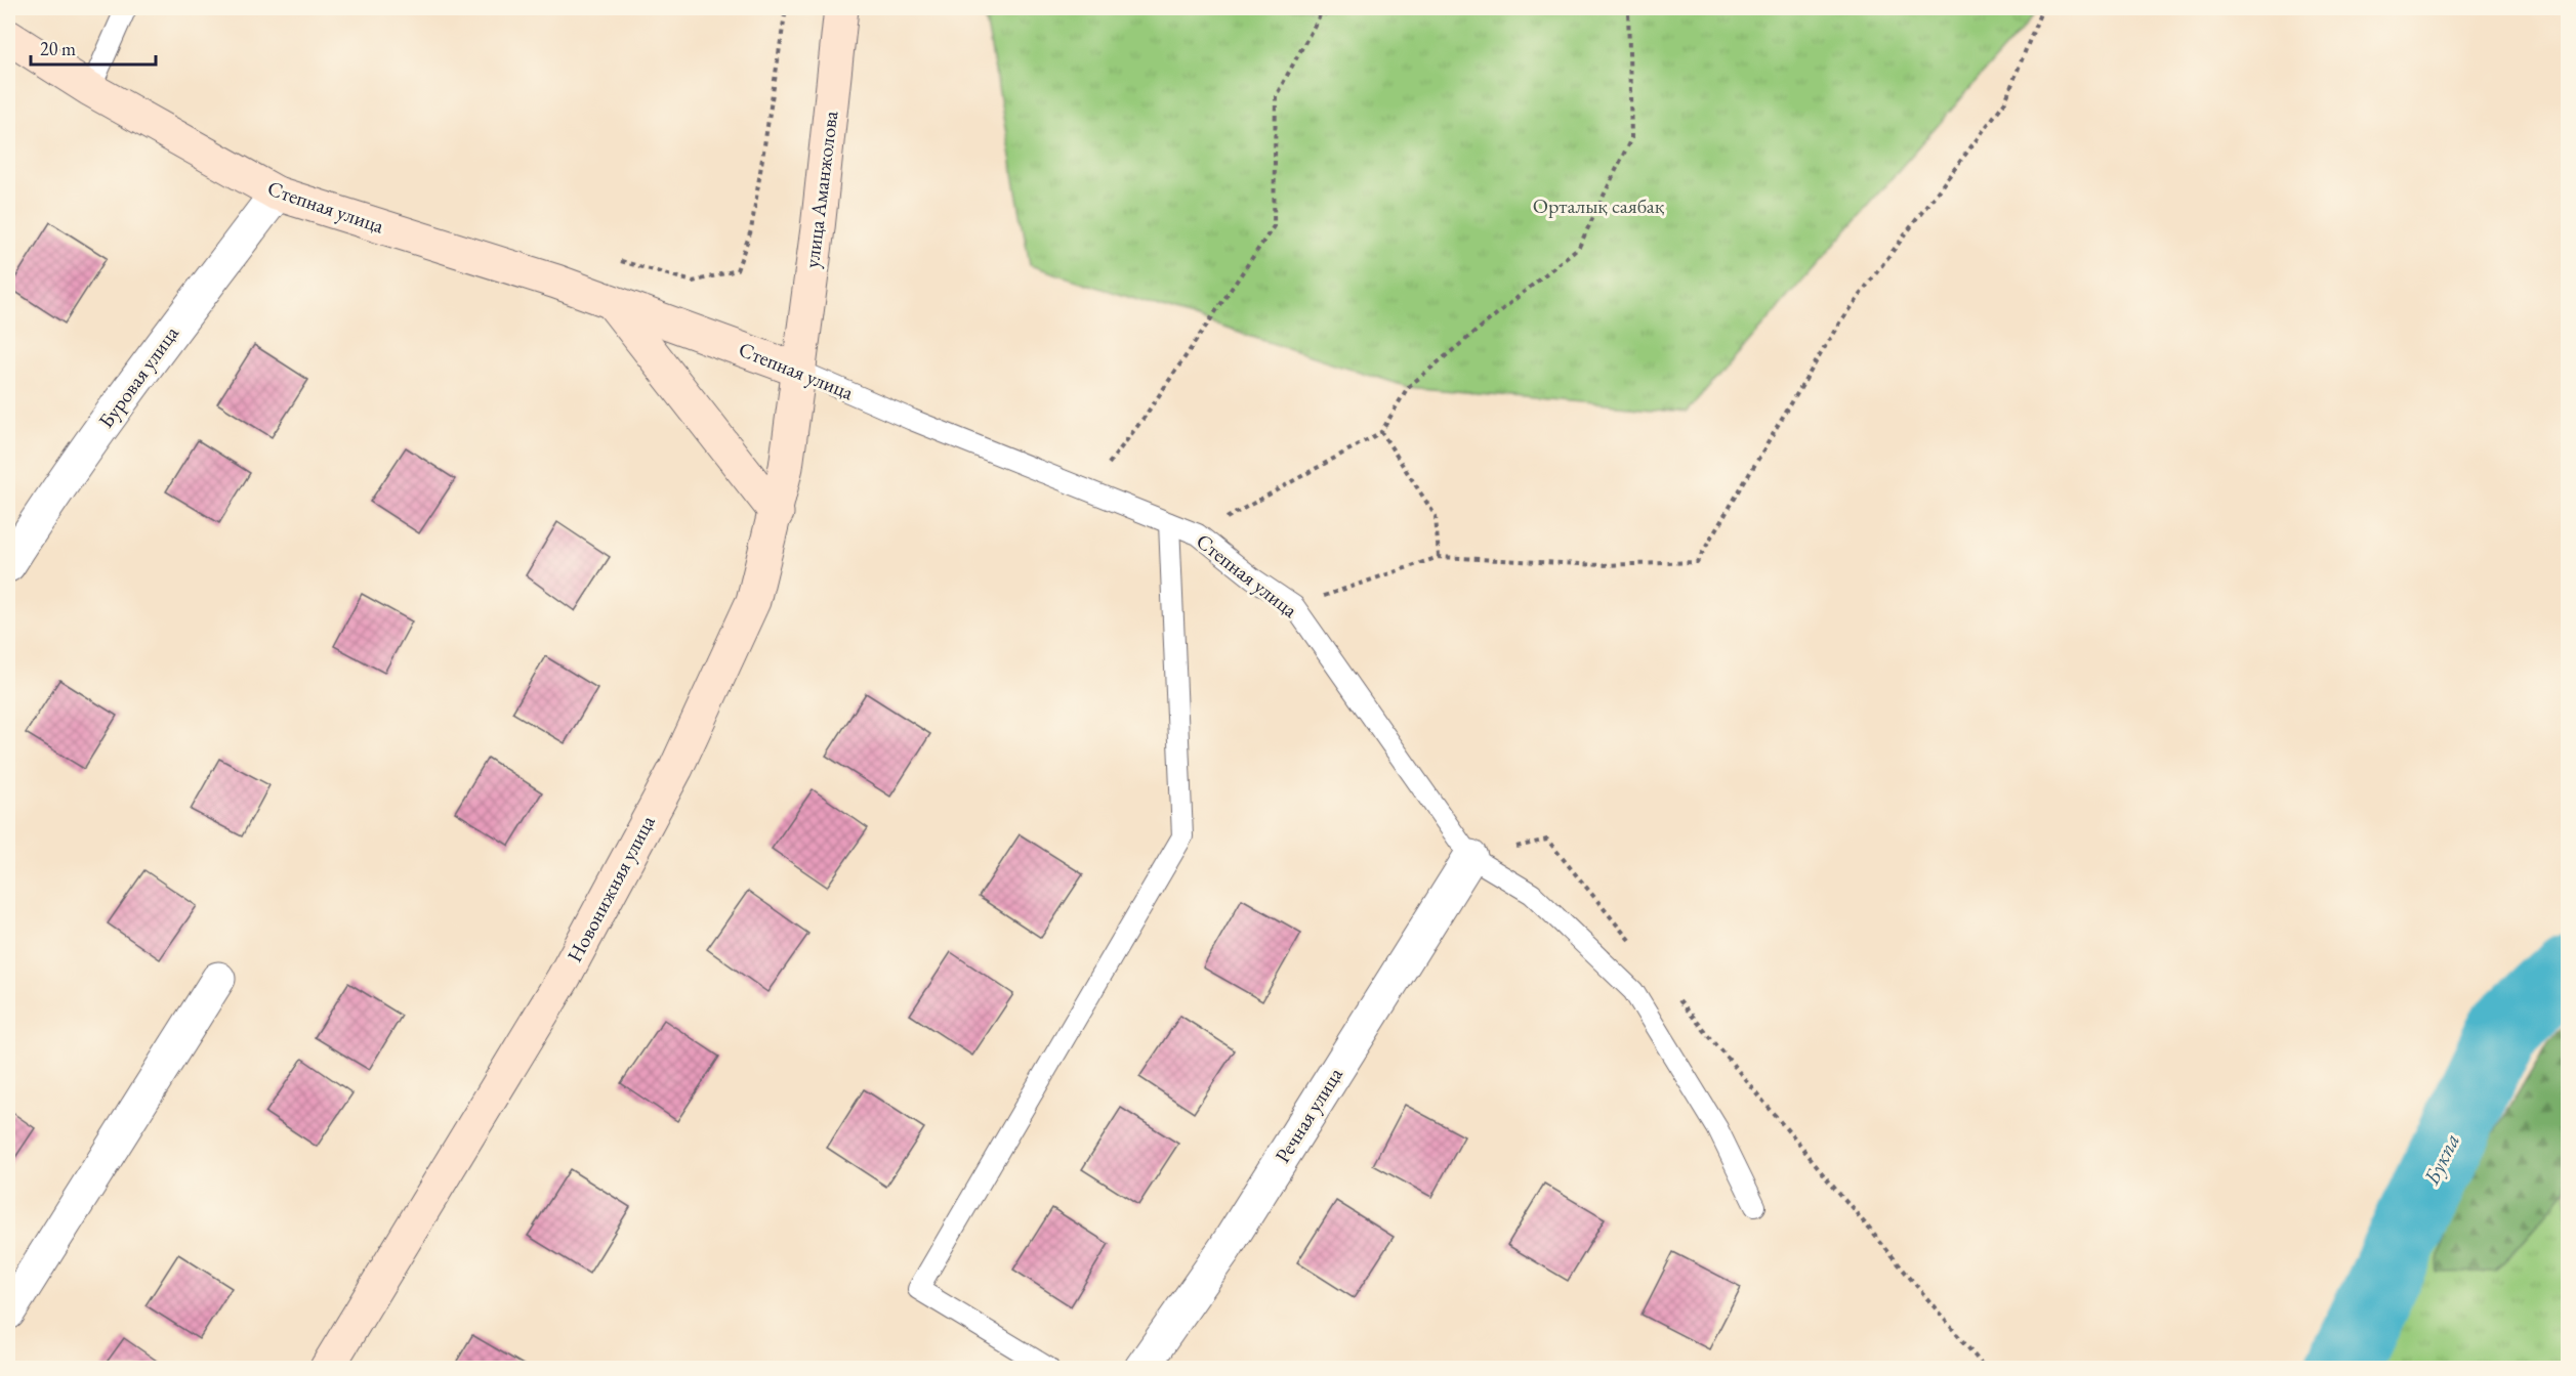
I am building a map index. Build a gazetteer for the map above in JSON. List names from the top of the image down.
{
  "streets": {
    "main road": ["улица Аманжолова", "Степная улица", "Новонижняя улица"],
    "street": ["Буровая улица", "Речная улица"]
  },
  "crossings": [
    ["улица Аманжолова", "Степная улица"],
    ["улица Аманжолова", "Новонижняя улица"],
    ["Степная улица", "Буровая улица"],
    ["Степная улица", "Новонижняя улица"],
    ["Степная улица", "Речная улица"]
  ],
  "water": ["Букпа"],
  "parks": ["Орталық саябақ"],
  "scale_bar": "20 m"
}
